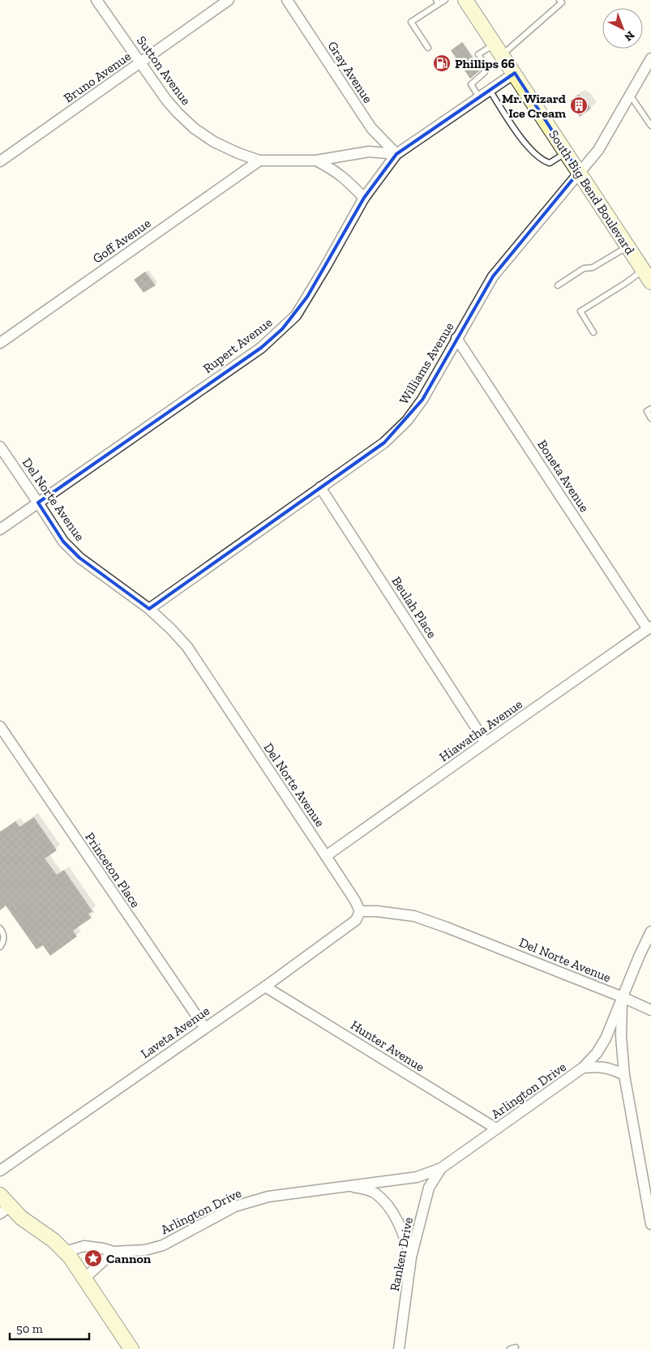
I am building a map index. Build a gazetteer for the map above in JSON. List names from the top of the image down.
{
  "streets": {
    "main road": ["South Big Bend Boulevard"],
    "street": [
      "Sutton Avenue",
      "Gray Avenue",
      "Bruno Avenue",
      "Goff Avenue",
      "Rupert Avenue",
      "Williams Avenue",
      "Boneta Avenue",
      "Del Norte Avenue",
      "Beulah Place",
      "Hiawatha Avenue",
      "Princeton Place",
      "Laveta Avenue",
      "Hunter Avenue",
      "Arlington Drive",
      "Ranken Drive"
    ]
  },
  "crossings": [
    ["Sutton Avenue", "Gray Avenue"],
    ["Sutton Avenue", "Bruno Avenue"],
    ["Sutton Avenue", "Goff Avenue"],
    ["Sutton Avenue", "Rupert Avenue"],
    ["Gray Avenue", "Rupert Avenue"],
    ["South Big Bend Boulevard", "Rupert Avenue"],
    ["South Big Bend Boulevard", "Williams Avenue"],
    ["Rupert Avenue", "Del Norte Avenue"],
    ["Williams Avenue", "Boneta Avenue"],
    ["Williams Avenue", "Del Norte Avenue"],
    ["Williams Avenue", "Beulah Place"],
    ["Boneta Avenue", "Hiawatha Avenue"],
    ["Del Norte Avenue", "Hiawatha Avenue"],
    ["Del Norte Avenue", "Laveta Avenue"],
    ["Del Norte Avenue", "Arlington Drive"],
    ["Beulah Place", "Hiawatha Avenue"],
    ["Princeton Place", "Laveta Avenue"],
    ["Laveta Avenue", "Hunter Avenue"],
    ["Hunter Avenue", "Arlington Drive"],
    ["Arlington Drive", "Ranken Drive"]
  ],
  "places": {
    "fuel station": ["Phillips 66"],
    "building": ["Mr. Wizard Ice Cream"],
    "place": ["Cannon"]
  },
  "scale_bar": "50 m",
  "north": "bottom right"
}
